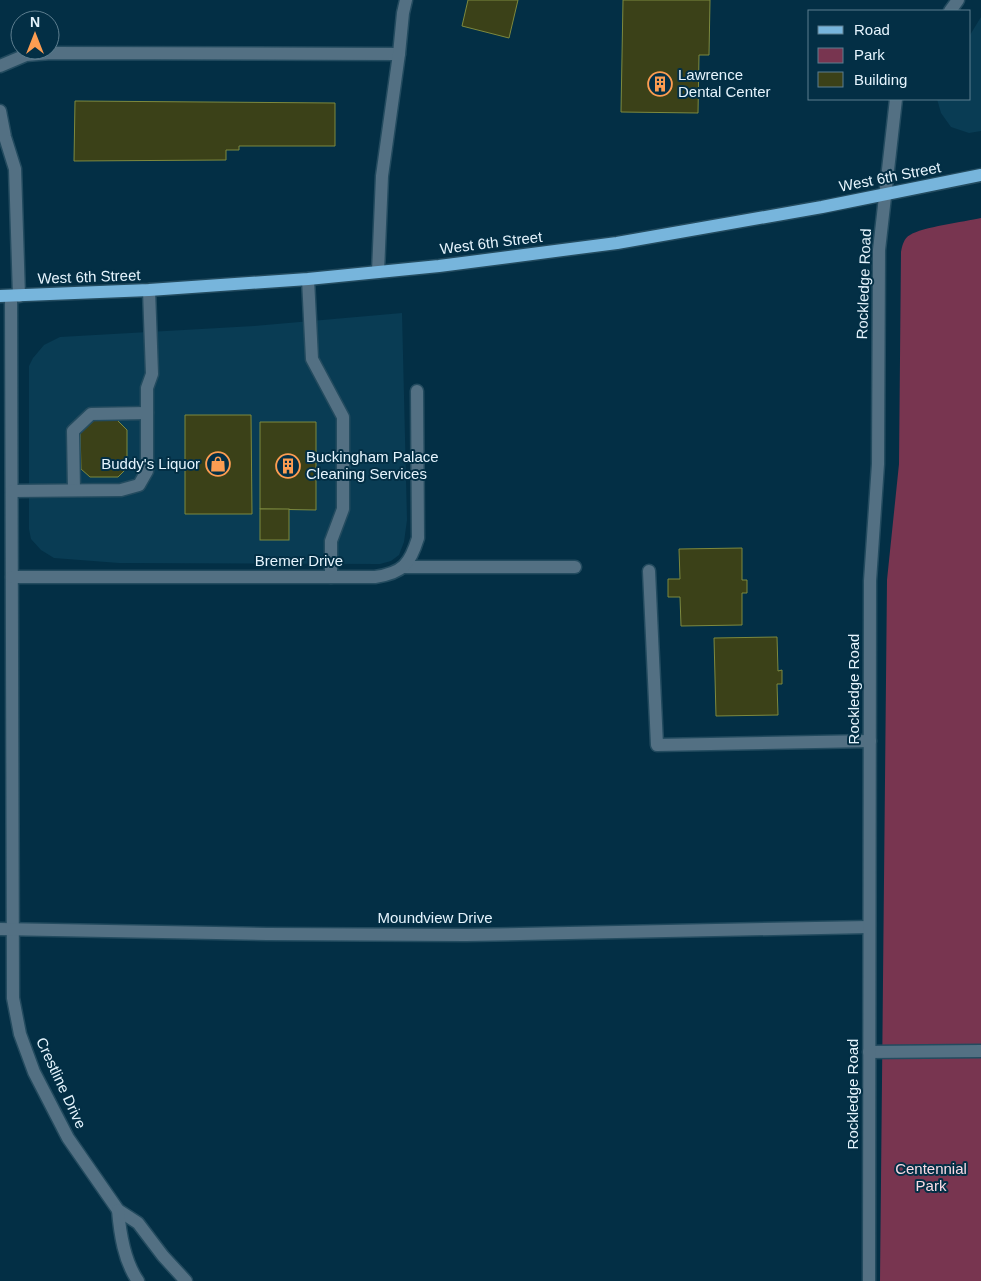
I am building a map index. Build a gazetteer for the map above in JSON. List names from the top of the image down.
{
  "streets": {
    "main road": ["West 6th Street"],
    "street": [
      "Rockledge Road",
      "Bremer Drive",
      "Moundview Drive",
      "Crestline Drive"
    ]
  },
  "crossings": [
    ["West 6th Street", "Rockledge Road"],
    ["West 6th Street", "Crestline Drive"],
    ["Rockledge Road", "Moundview Drive"],
    ["Bremer Drive", "Crestline Drive"],
    ["Moundview Drive", "Crestline Drive"]
  ],
  "parks": ["Centennial Park"],
  "places": {
    "building": ["Lawrence Dental Center", "Buckingham Palace Cleaning Services"],
    "shop": ["Buddy's Liquor"]
  },
  "legend": ["Road", "Park", "Building"],
  "north": "top"
}
